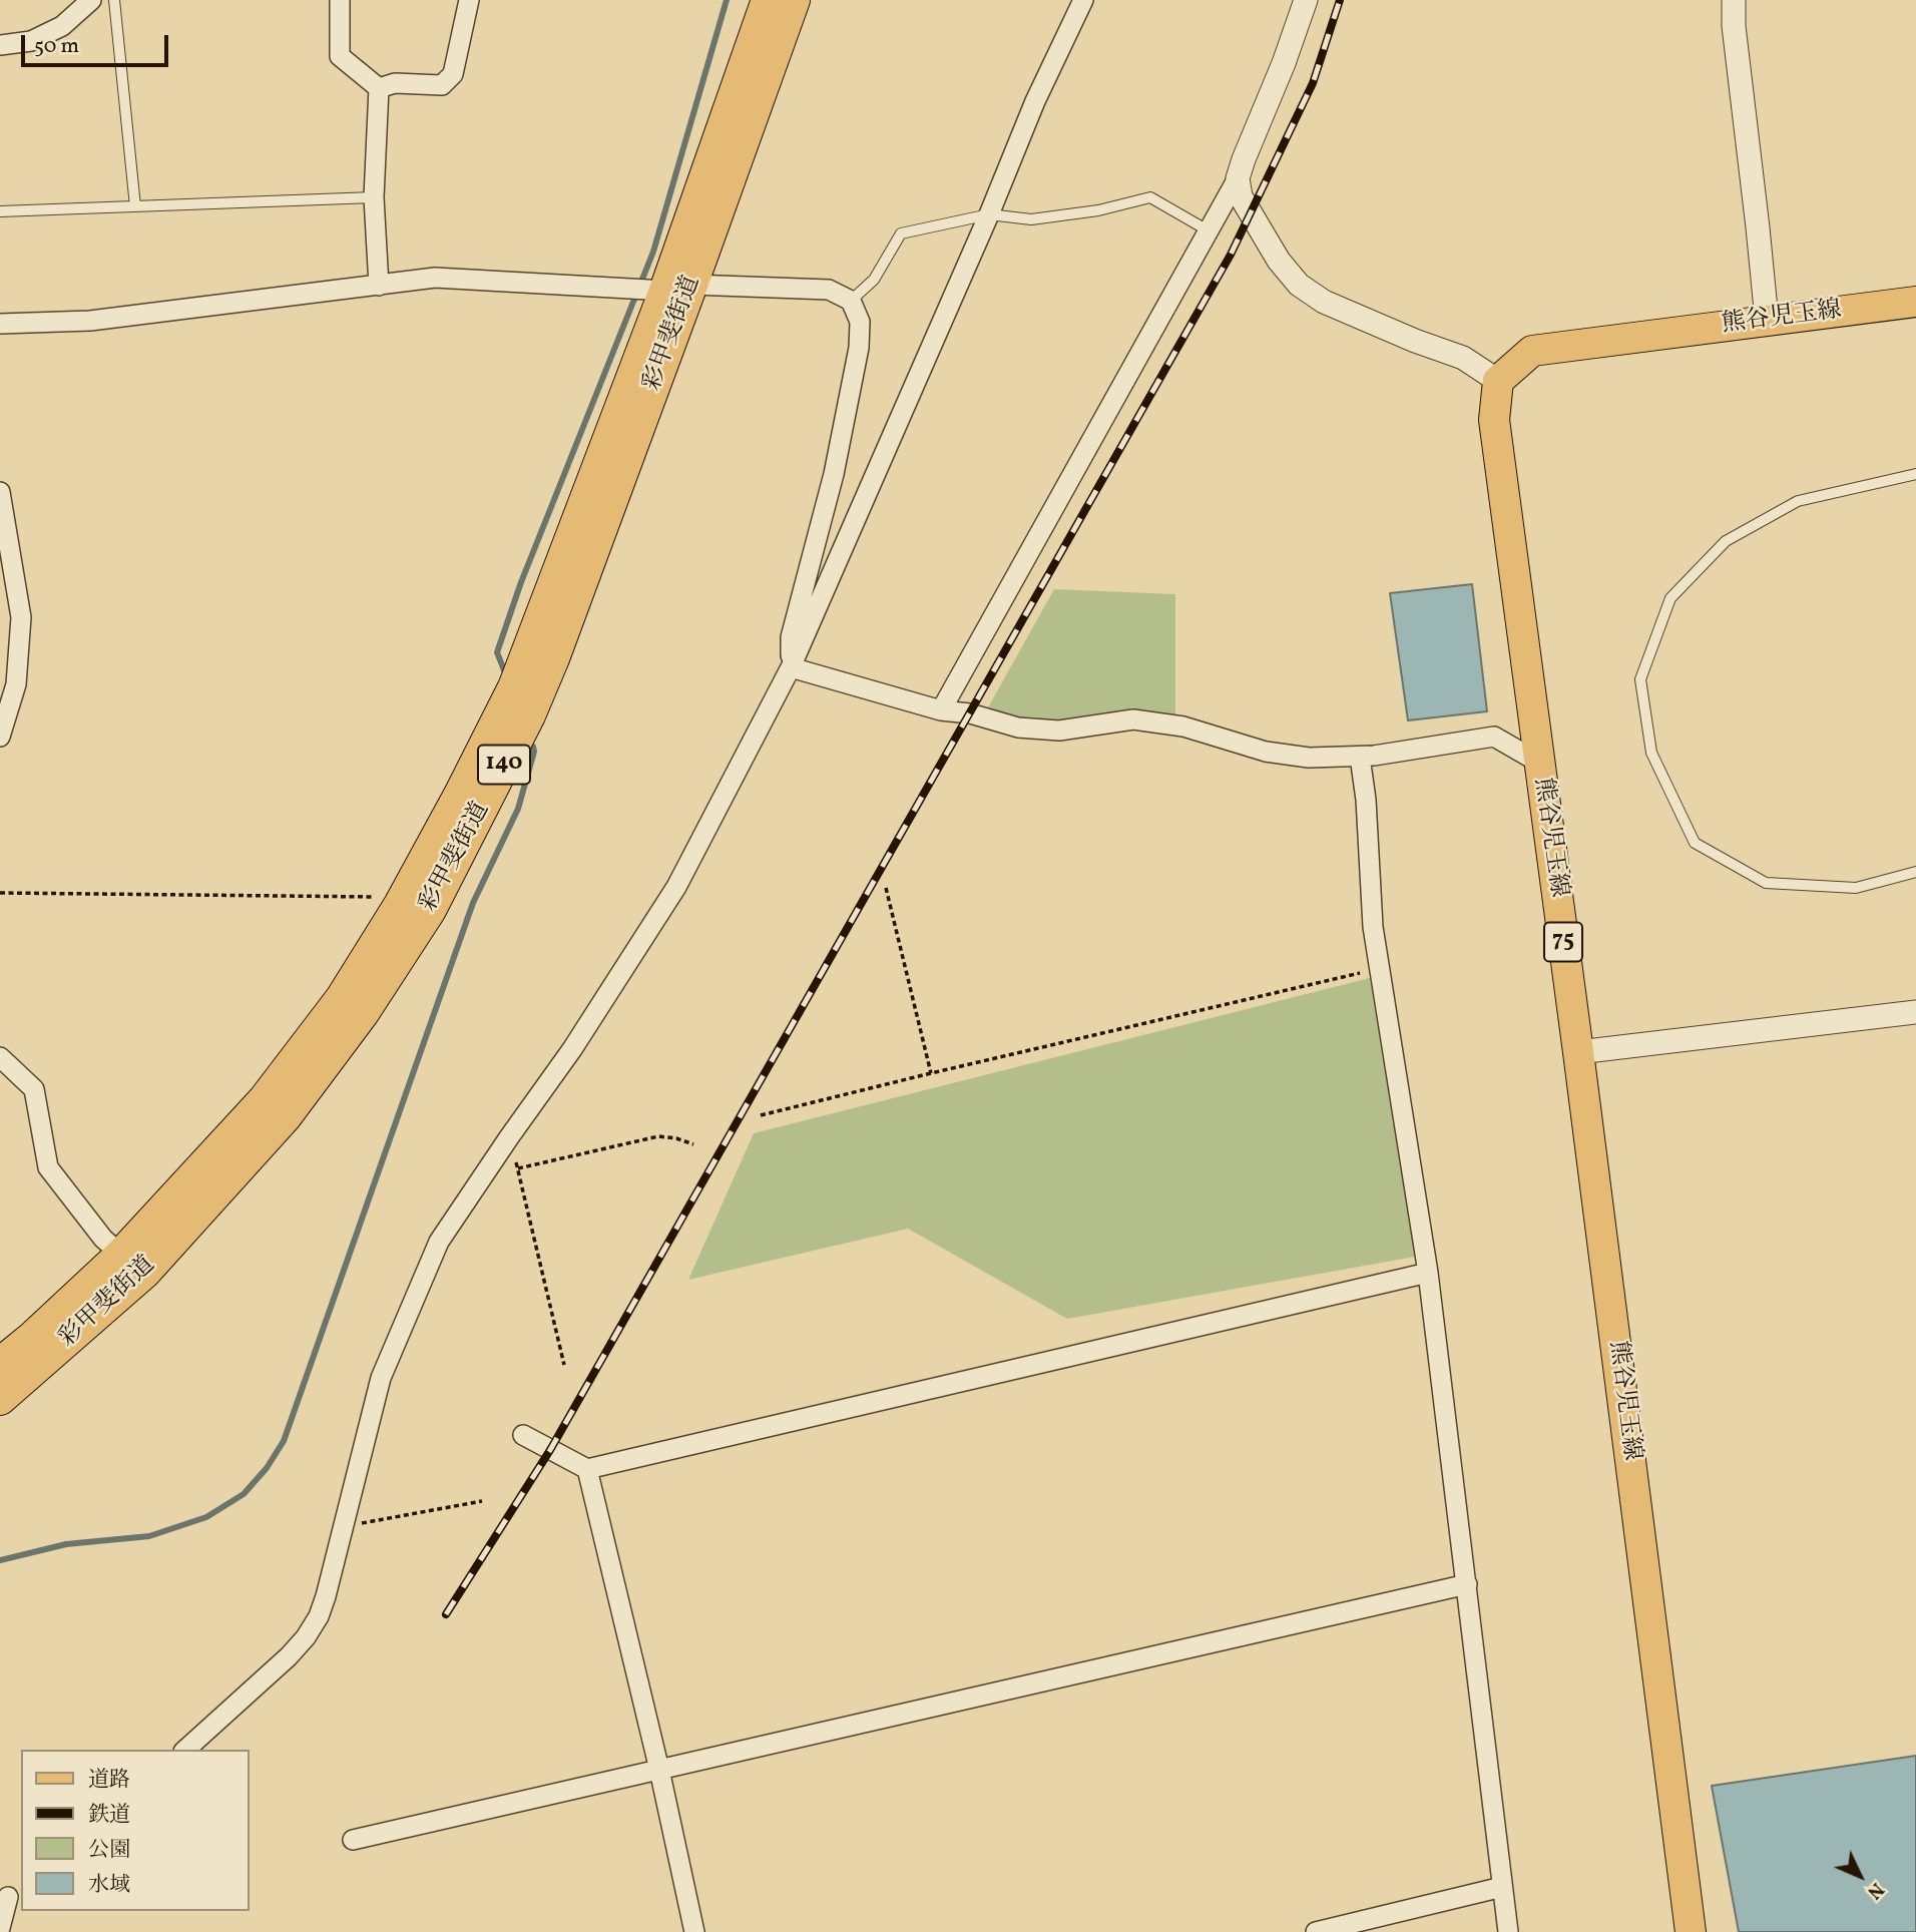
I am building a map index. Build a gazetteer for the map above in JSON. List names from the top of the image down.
{
  "streets": {
    "highway": ["彩甲斐街道", "140"],
    "main road": ["熊谷児玉線", "75"]
  },
  "legend": [
    "道路",
    "鉄道",
    "公園",
    "水域"
  ],
  "scale_bar": "50 m",
  "north": "bottom right"
}
